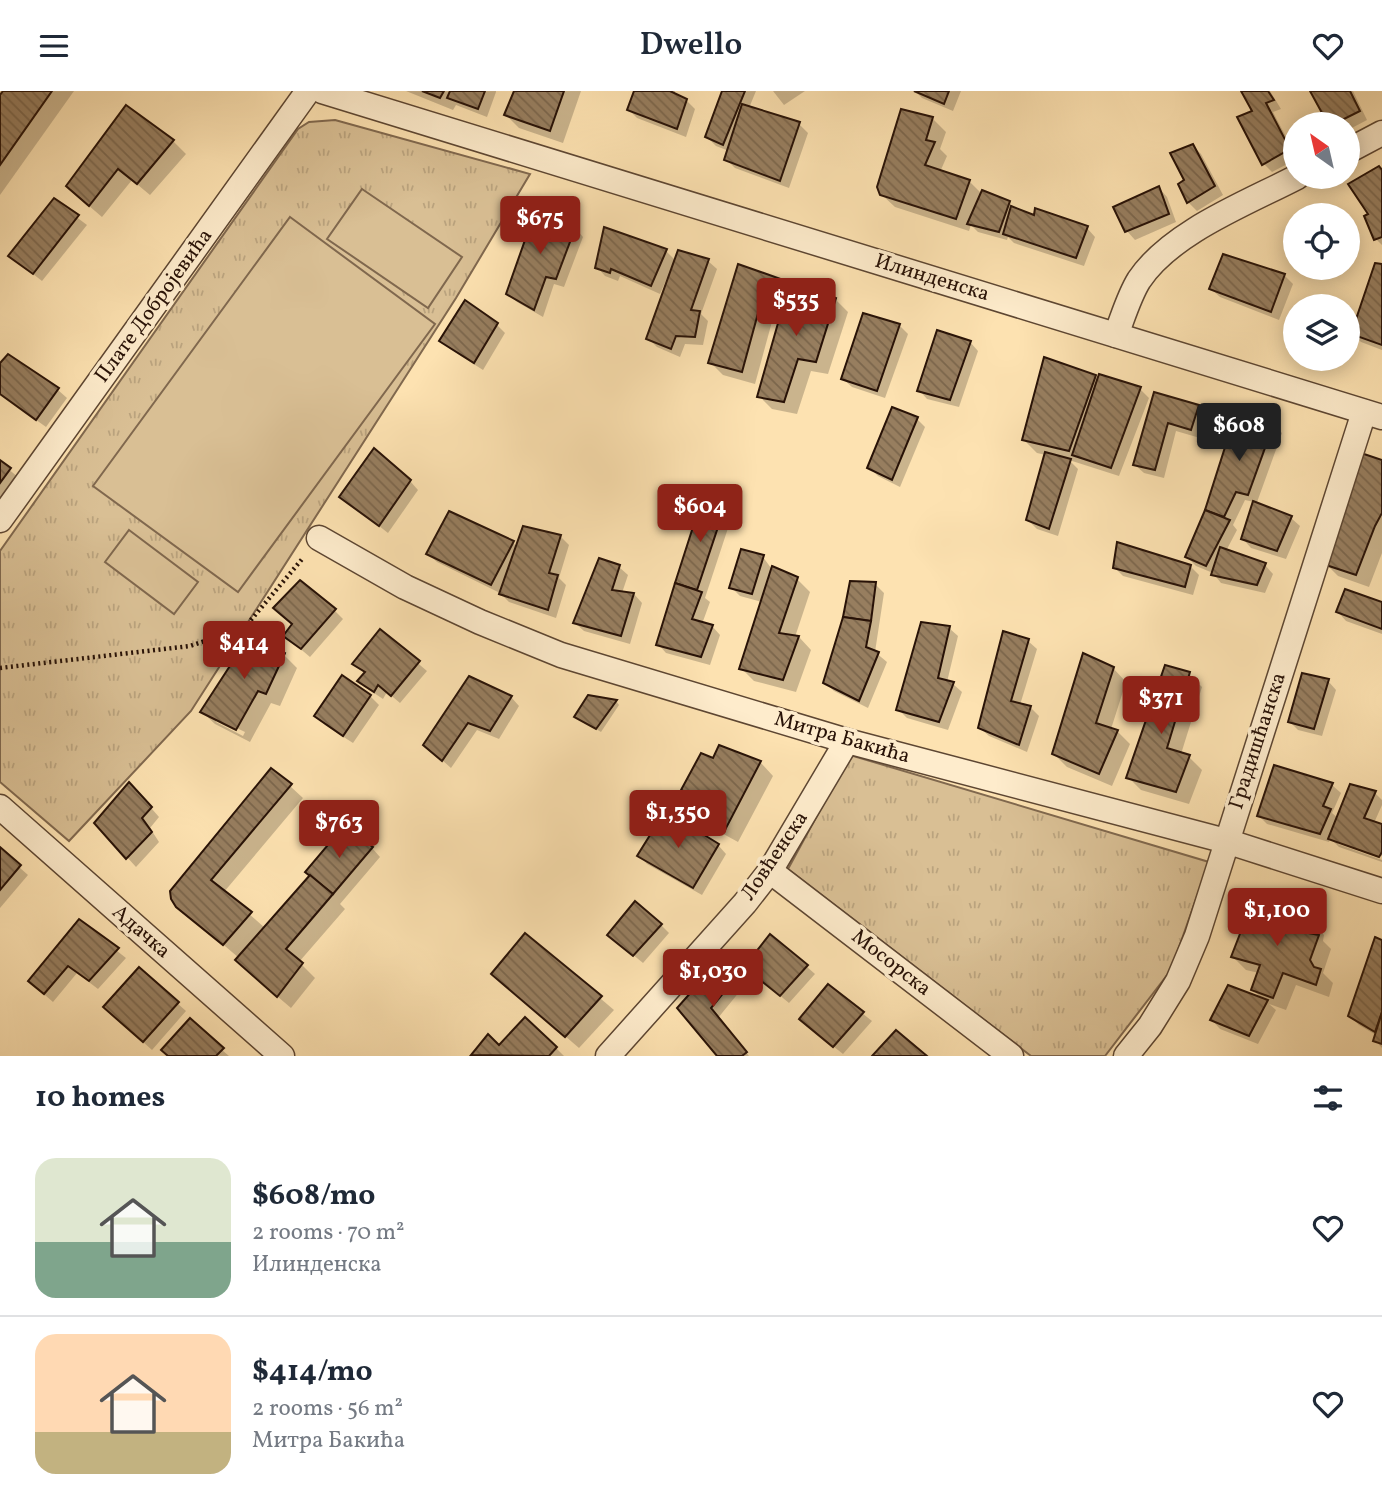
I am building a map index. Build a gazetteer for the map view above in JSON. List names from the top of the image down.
{
  "streets": {
    "street": [
      "Илинденска",
      "Плате Добројевића",
      "Митра Бакића",
      "Градишћанска",
      "Ловћенска",
      "Адачка",
      "Мосорска"
    ]
  },
  "crossings": [
    ["Илинденска", "Градишћанска"],
    ["Митра Бакића", "Градишћанска"],
    ["Митра Бакића", "Ловћенска"],
    ["Ловћенска", "Мосорска"]
  ],
  "north": "top left",
  "page": {
    "header": "Dwello",
    "price": [
      "$675",
      "$535",
      "$608",
      "$604",
      "$414",
      "$371",
      "$1,350",
      "$763",
      "$1,100",
      "$1,030"
    ],
    "heading": "10 homes",
    "list": [
      {
        "name": "$608/mo",
        "note": "2 rooms · 70 m² · Илинденска"
      },
      {
        "name": "$414/mo",
        "note": "2 rooms · 56 m² · Митра Бакића"
      }
    ]
  }
}
